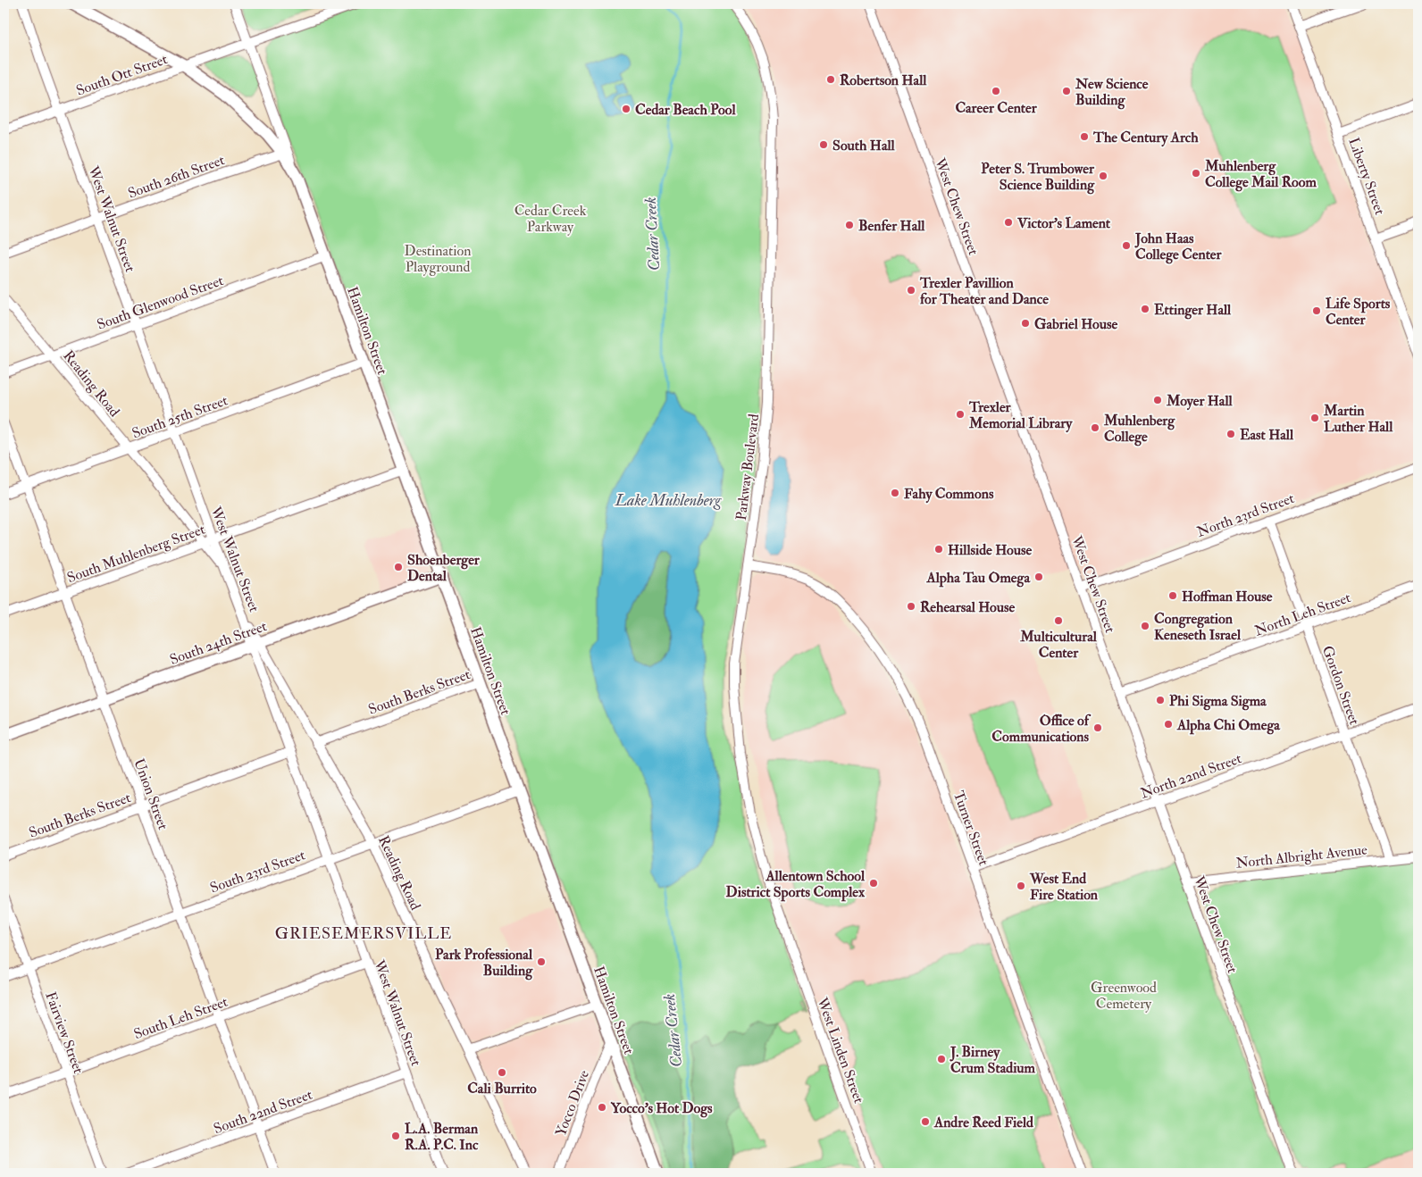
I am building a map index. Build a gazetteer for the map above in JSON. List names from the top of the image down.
{
  "streets": {
    "main road": ["Hamilton Street", "South 24th Street"],
    "street": [
      "South Ott Street",
      "South 26th Street",
      "Liberty Street",
      "West Chew Street",
      "West Walnut Street",
      "South Glenwood Street",
      "Reading Road",
      "South 25th Street",
      "Parkway Boulevard",
      "North 23rd Street",
      "South Muhlenberg Street",
      "North Leh Street",
      "Gordon Street",
      "South Berks Street",
      "North 22nd Street",
      "Union Street",
      "Turner Street",
      "North Albright Avenue",
      "South 23rd Street",
      "South Leh Street",
      "Fairview Street",
      "West Linden Street",
      "Yocco Drive",
      "South 22nd Street"
    ]
  },
  "crossings": [
    ["South Ott Street", "West Walnut Street"],
    ["South Ott Street", "Hamilton Street"],
    ["South 26th Street", "West Walnut Street"],
    ["South 26th Street", "Hamilton Street"],
    ["West Chew Street", "North 23rd Street"],
    ["West Chew Street", "North Leh Street"],
    ["West Chew Street", "North 22nd Street"],
    ["West Chew Street", "North Albright Avenue"],
    ["West Walnut Street", "South Glenwood Street"],
    ["West Walnut Street", "Reading Road"],
    ["West Walnut Street", "South 25th Street"],
    ["West Walnut Street", "South Muhlenberg Street"],
    ["West Walnut Street", "South 24th Street"],
    ["West Walnut Street", "South Berks Street"],
    ["West Walnut Street", "South 23rd Street"],
    ["West Walnut Street", "South Leh Street"],
    ["West Walnut Street", "South 22nd Street"],
    ["South Glenwood Street", "Hamilton Street"],
    ["South Glenwood Street", "Reading Road"],
    ["Hamilton Street", "South 25th Street"],
    ["Hamilton Street", "South Muhlenberg Street"],
    ["Hamilton Street", "South 24th Street"],
    ["Hamilton Street", "South Berks Street"],
    ["Hamilton Street", "South 23rd Street"],
    ["Hamilton Street", "Yocco Drive"],
    ["Reading Road", "South 25th Street"],
    ["Reading Road", "South Muhlenberg Street"],
    ["Reading Road", "South 24th Street"],
    ["Reading Road", "South Berks Street"],
    ["Reading Road", "South 23rd Street"],
    ["South 25th Street", "Union Street"],
    ["Parkway Boulevard", "Turner Street"],
    ["Parkway Boulevard", "West Linden Street"],
    ["North 23rd Street", "Gordon Street"],
    ["South Muhlenberg Street", "Union Street"],
    ["North Leh Street", "Gordon Street"],
    ["South 24th Street", "Union Street"],
    ["Gordon Street", "North 22nd Street"],
    ["Gordon Street", "North Albright Avenue"],
    ["South Berks Street", "Union Street"],
    ["North 22nd Street", "Turner Street"],
    ["Union Street", "South 23rd Street"],
    ["Union Street", "South Leh Street"],
    ["Union Street", "South 22nd Street"],
    ["South 23rd Street", "Fairview Street"],
    ["South Leh Street", "Fairview Street"]
  ],
  "districts": ["GRIESEMERSVILLE"],
  "water": ["Cedar Creek", "Lake Muhlenberg"],
  "parks": ["Cedar Creek Parkway", "Destination Playground", "Greenwood Cemetery"],
  "places": [
    "Robertson Hall",
    "Career Center",
    "New Science Building",
    "Cedar Beach Pool",
    "The Century Arch",
    "South Hall",
    "Muhlenberg College Mail Room",
    "Peter S. Trumbower Science Building",
    "Victor's Lament",
    "Benfer Hall",
    "John Haas College Center",
    "Trexler Pavillion for Theater and Dance",
    "Ettinger Hall",
    "Life Sports Center",
    "Gabriel House",
    "Moyer Hall",
    "Trexler Memorial Library",
    "Martin Luther Hall",
    "Muhlenberg College",
    "East Hall",
    "Fahy Commons",
    "Hillside House",
    "Shoenberger Dental",
    "Alpha Tau Omega",
    "Hoffman House",
    "Rehearsal House",
    "Multicultural Center",
    "Congregation Keneseth Israel",
    "Phi Sigma Sigma",
    "Alpha Chi Omega",
    "Office of Communications",
    "Allentown School District Sports Complex",
    "West End Fire Station",
    "Park Professional Building",
    "J. Birney Crum Stadium",
    "Cali Burrito",
    "Yocco's Hot Dogs",
    "Andre Reed Field",
    "L.A. Berman R.A. P.C. Inc"
  ]
}
